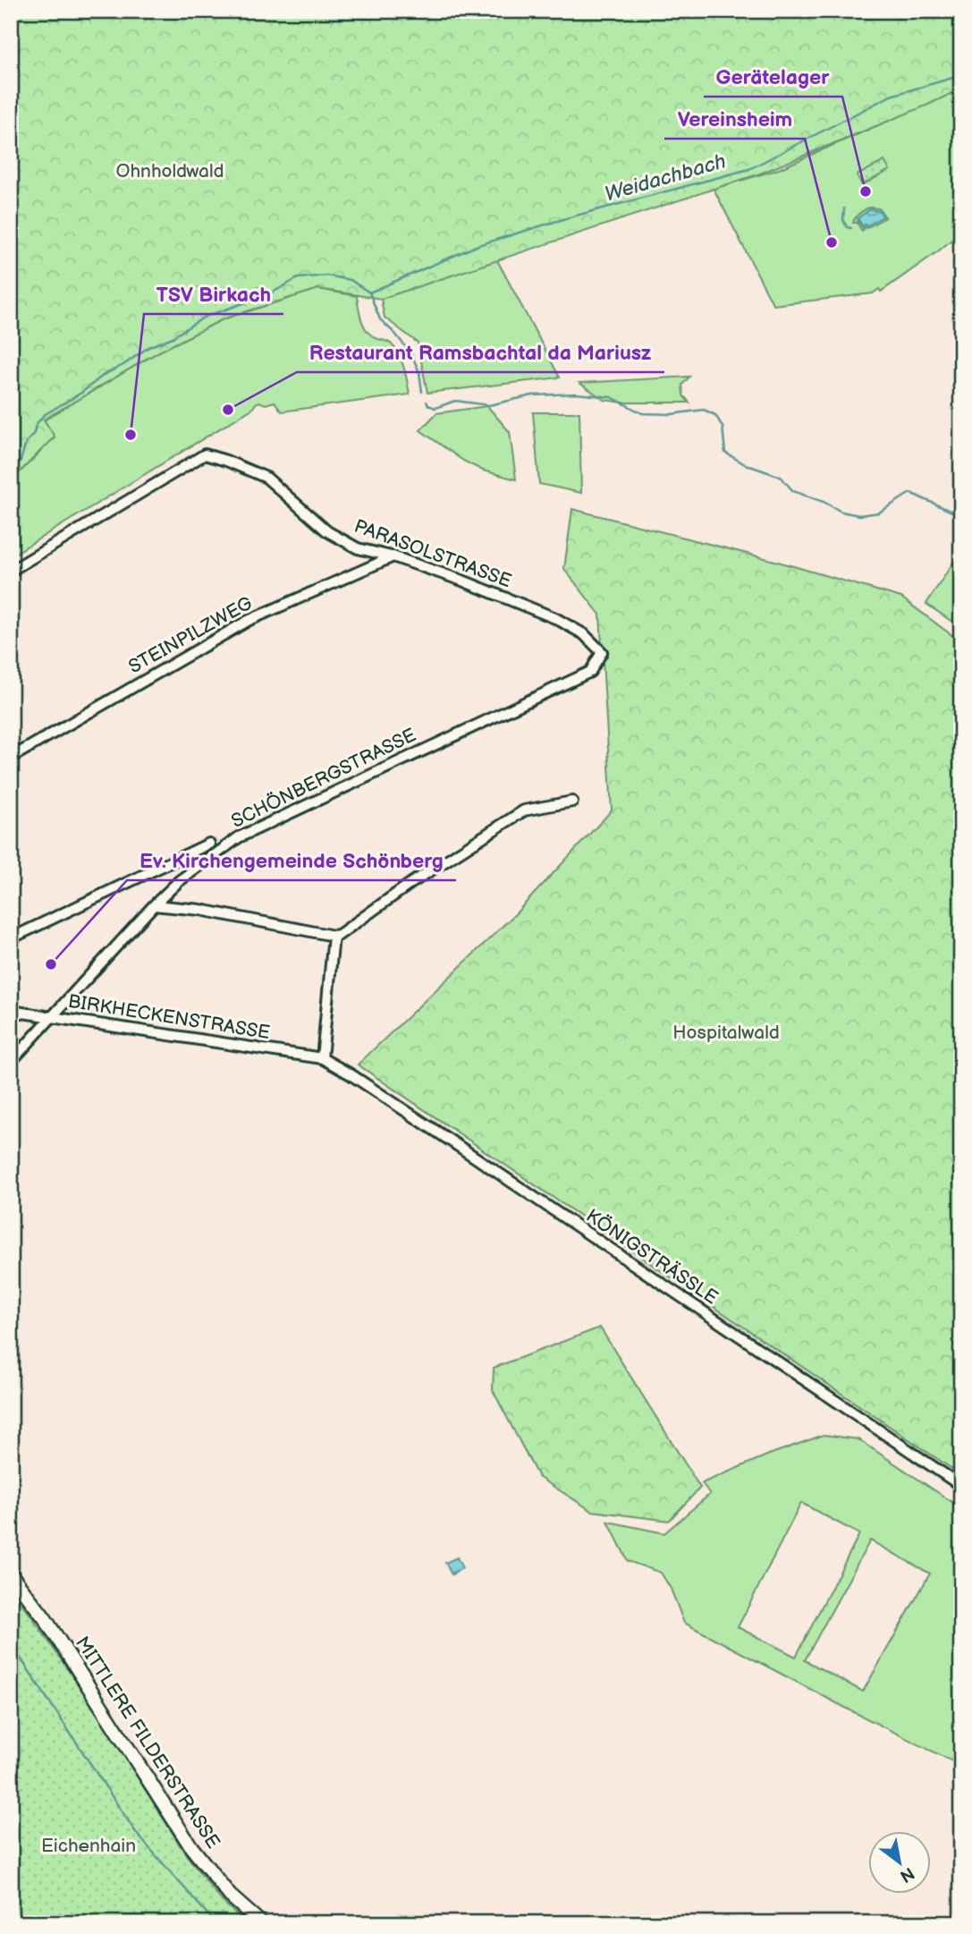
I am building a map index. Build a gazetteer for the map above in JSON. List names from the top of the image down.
{
  "streets": {
    "main road": ["MITTLERE FILDERSTRASSE"],
    "street": [
      "PARASOLSTRASSE",
      "STEINPILZWEG",
      "SCHÖNBERGSTRASSE",
      "BIRKHECKENSTRASSE",
      "KÖNIGSTRÄSSLE"
    ]
  },
  "crossings": [
    ["PARASOLSTRASSE", "STEINPILZWEG"],
    ["PARASOLSTRASSE", "SCHÖNBERGSTRASSE"],
    ["SCHÖNBERGSTRASSE", "BIRKHECKENSTRASSE"],
    ["BIRKHECKENSTRASSE", "KÖNIGSTRÄSSLE"]
  ],
  "water": ["Weidachbach"],
  "parks": ["Ohnholdwald", "Hospitalwald", "Eichenhain"],
  "places": [
    "Gerätelager",
    "Vereinsheim",
    "Restaurant Ramsbachtal da Mariusz",
    "TSV Birkach",
    "Ev. Kirchengemeinde Schönberg"
  ],
  "north": "bottom right"
}
